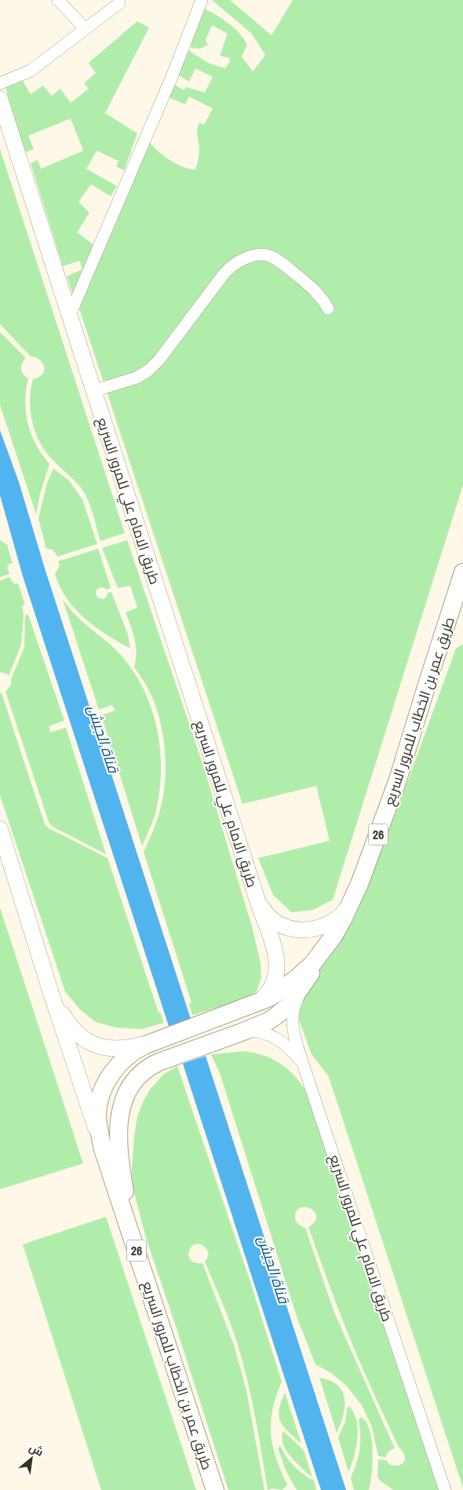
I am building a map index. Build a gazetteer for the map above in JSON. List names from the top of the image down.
{
  "streets": {
    "highway": ["طريق عمر بن الخطاب للمرور السريع", "26"],
    "main road": ["طريق الامام علي للمرور السريع"]
  },
  "crossings": [
    ["طريق الامام علي للمرور السريع", "طريق عمر بن الخطاب للمرور السريع"]
  ],
  "water": ["قناة الجيش"],
  "north": "top right"
}
